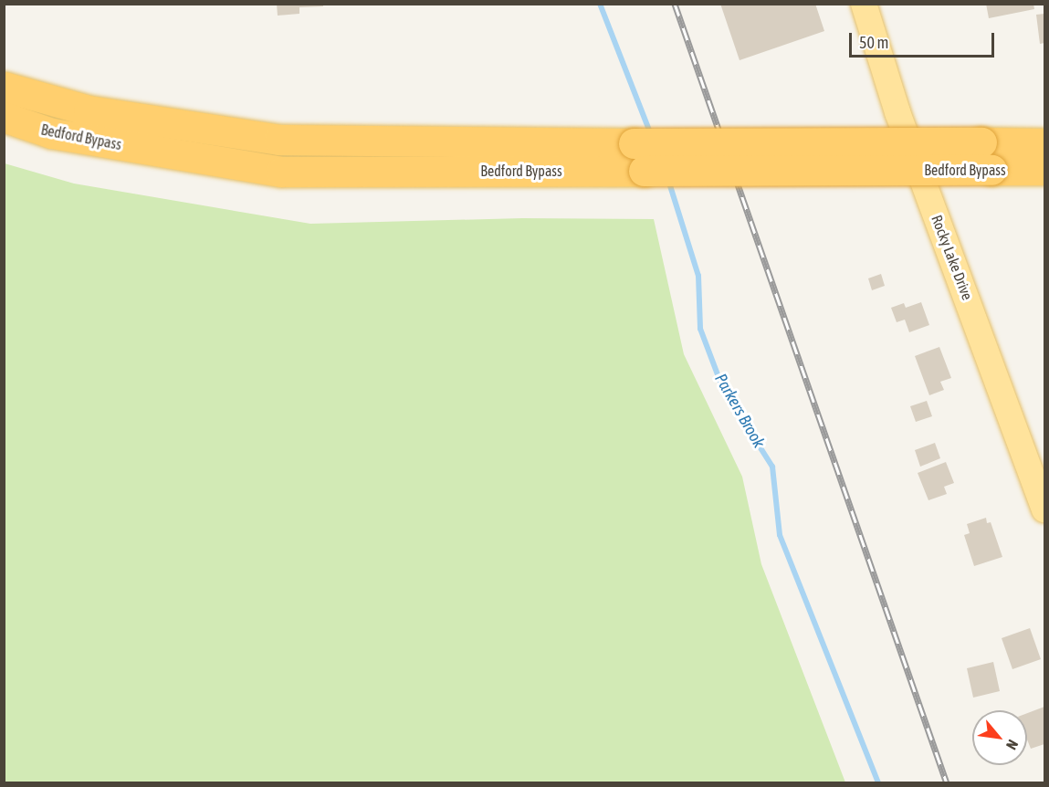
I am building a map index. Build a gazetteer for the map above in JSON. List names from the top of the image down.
{
  "streets": {
    "highway": ["Bedford Bypass"],
    "main road": ["Rocky Lake Drive"]
  },
  "water": ["Parkers Brook"],
  "scale_bar": "50 m",
  "north": "bottom right"
}
